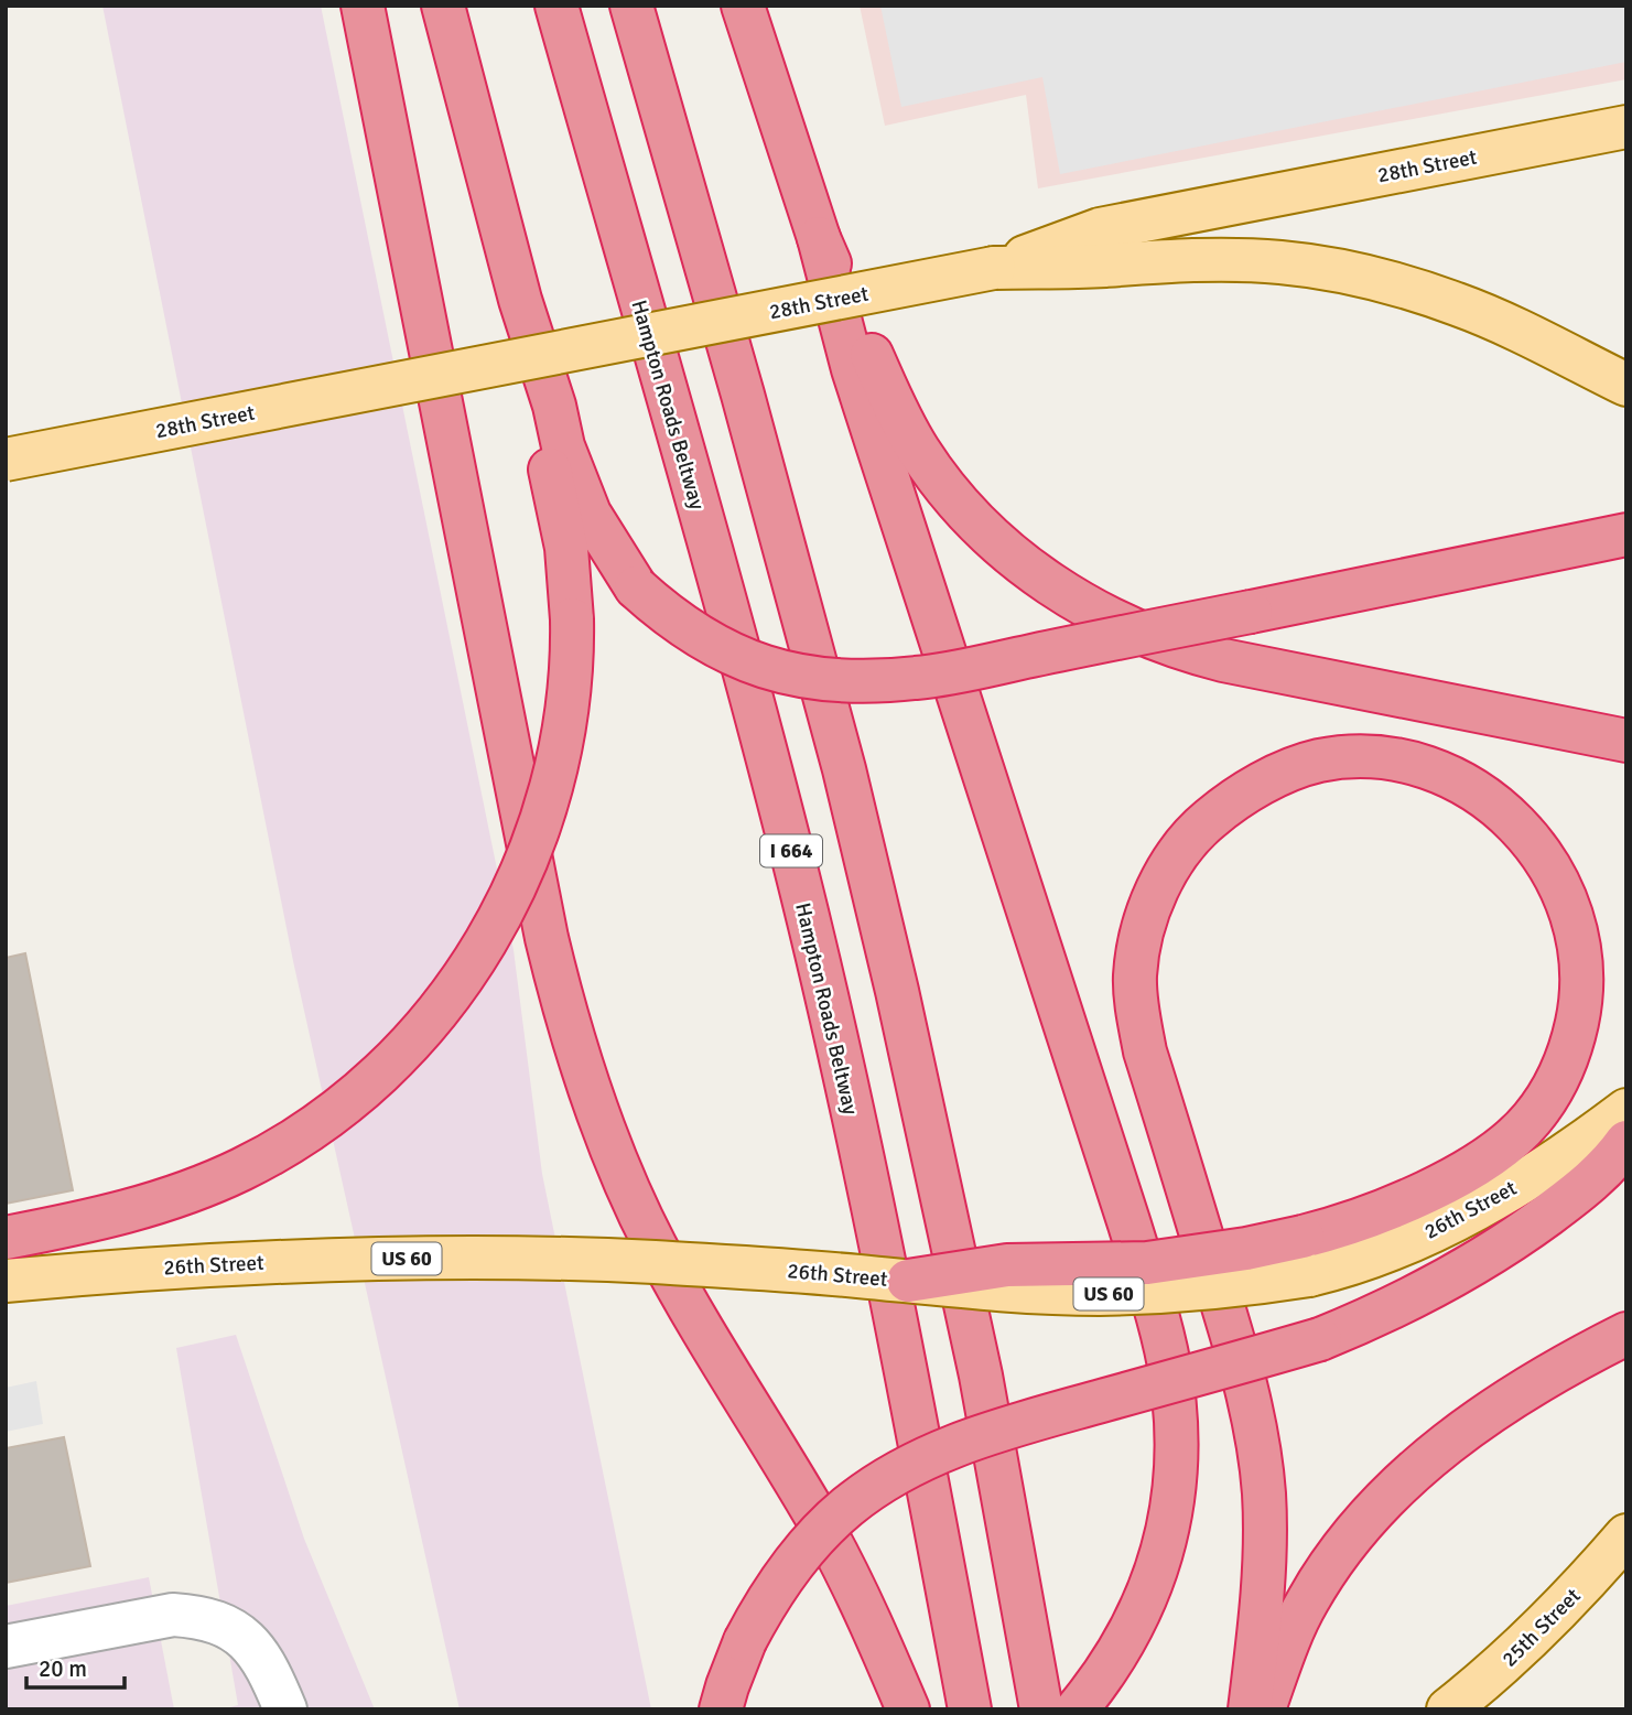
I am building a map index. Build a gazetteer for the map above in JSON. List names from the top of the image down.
{
  "streets": {
    "highway": ["Hampton Roads Beltway", "I 664"],
    "main road": [
      "28th Street",
      "26th Street",
      "US 60",
      "25th Street"
    ]
  },
  "scale_bar": "20 m"
}
